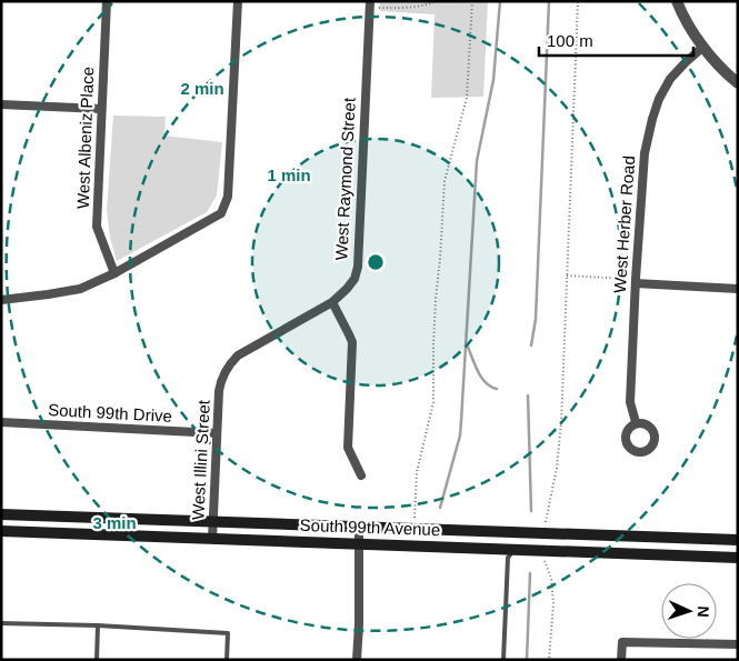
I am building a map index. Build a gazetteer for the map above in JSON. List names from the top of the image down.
{
  "streets": {
    "main road": ["South 99th Avenue"],
    "street": [
      "West Albeniz Place",
      "West Raymond Street",
      "West Herber Road",
      "South 99th Drive",
      "West Illini Street"
    ]
  },
  "crossings": [
    ["West Raymond Street", "West Illini Street"],
    ["South 99th Drive", "West Illini Street"],
    ["West Illini Street", "South 99th Avenue"]
  ],
  "scale_bar": "100 m",
  "north": "right",
  "rings": ["2 min", "1 min", "3 min"]
}
